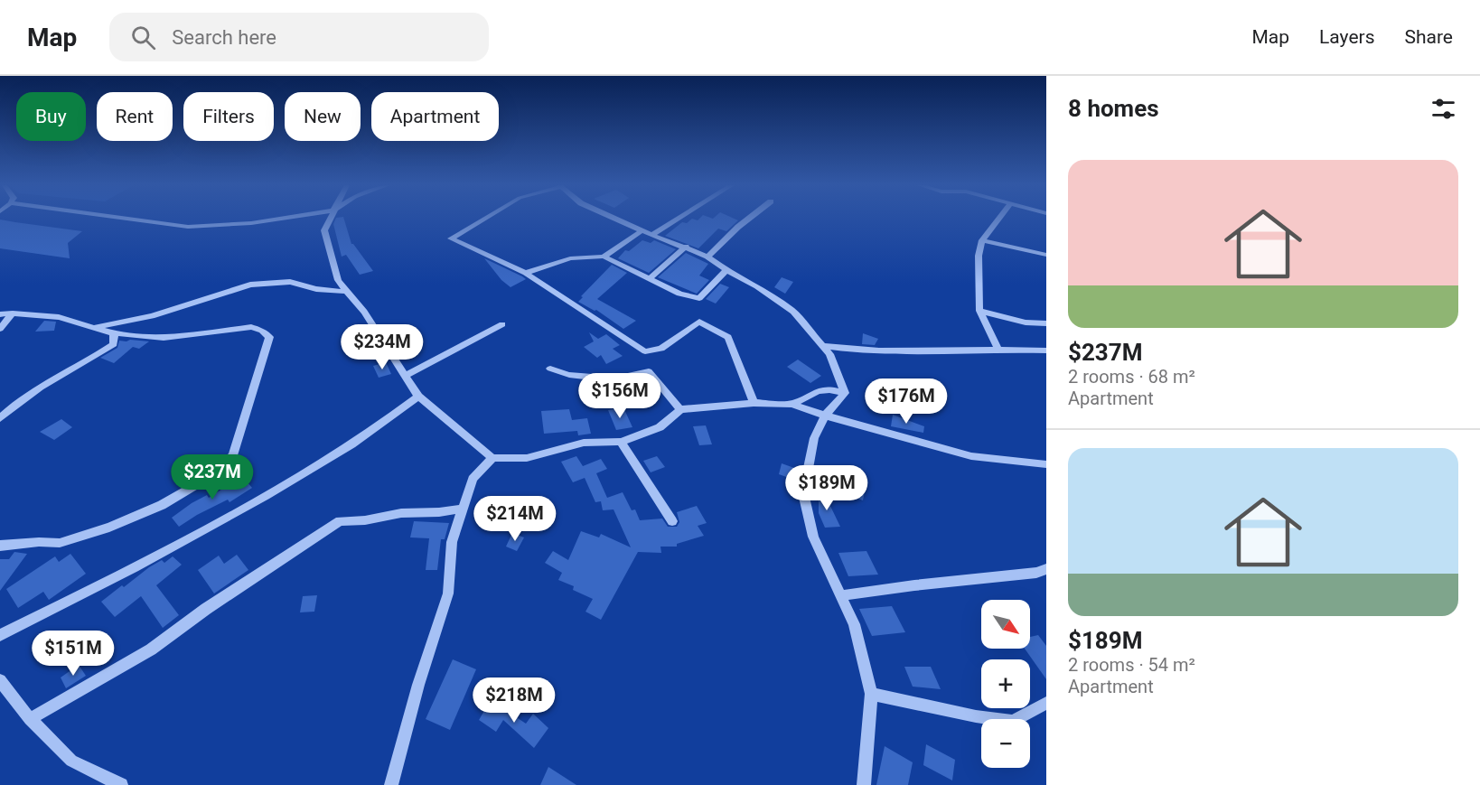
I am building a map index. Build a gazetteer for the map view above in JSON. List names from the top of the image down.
{
  "north": "bottom right",
  "page": {
    "header": "Map",
    "search": "Search here",
    "nav": ["Map", "Layers", "Share"],
    "heading": "8 homes",
    "chip": [
      "Buy",
      "Rent",
      "Filters",
      "New",
      "Apartment"
    ],
    "list": [
      {
        "name": "$237M",
        "note": "2 rooms · 68 m² · Apartment"
      },
      {
        "name": "$189M",
        "note": "2 rooms · 54 m² · Apartment"
      }
    ],
    "price": [
      "$234M",
      "$156M",
      "$176M",
      "$237M",
      "$189M",
      "$214M",
      "$151M",
      "$218M"
    ],
    "map_buttons": ["+", "−"]
  }
}
